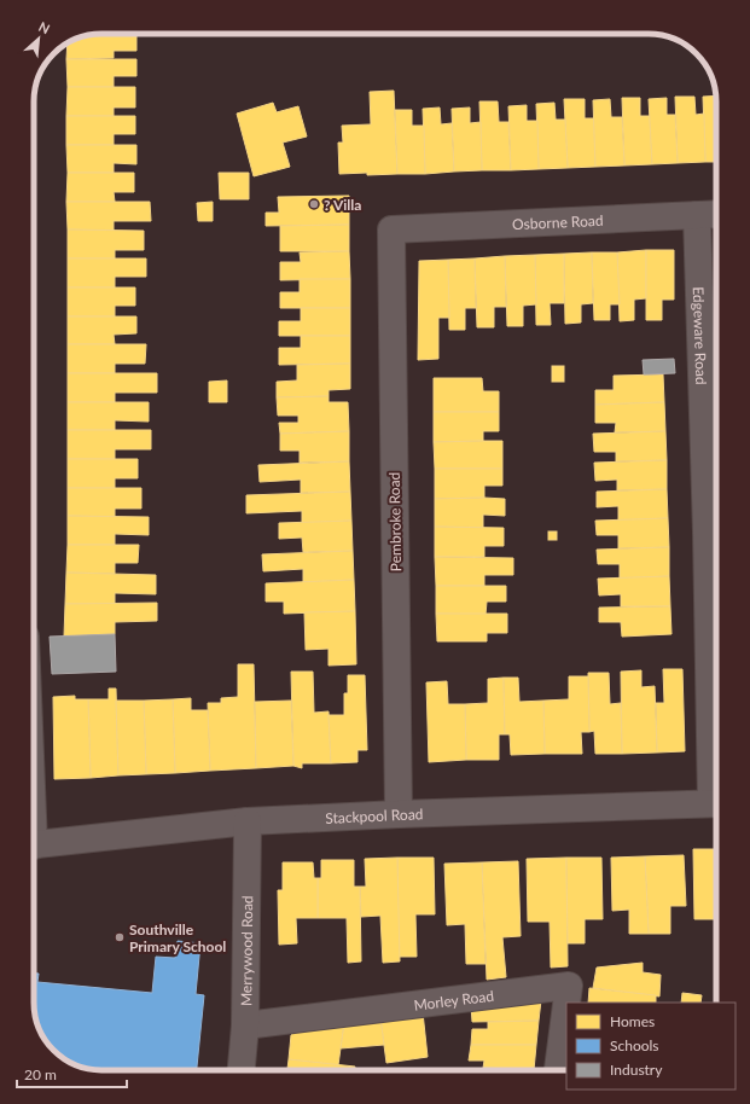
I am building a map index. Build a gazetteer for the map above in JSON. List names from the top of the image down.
{
  "streets": {
    "street": [
      "Osborne Road",
      "Edgeware Road",
      "Pembroke Road",
      "Stackpool Road",
      "Merrywood Road",
      "Morley Road"
    ]
  },
  "crossings": [
    ["Osborne Road", "Edgeware Road"],
    ["Osborne Road", "Pembroke Road"],
    ["Pembroke Road", "Stackpool Road"],
    ["Stackpool Road", "Merrywood Road"],
    ["Merrywood Road", "Morley Road"]
  ],
  "places": ["? Villa", "Southville Primary School"],
  "legend": ["Homes", "Schools", "Industry"],
  "scale_bar": "20 m",
  "north": "top right"
}
